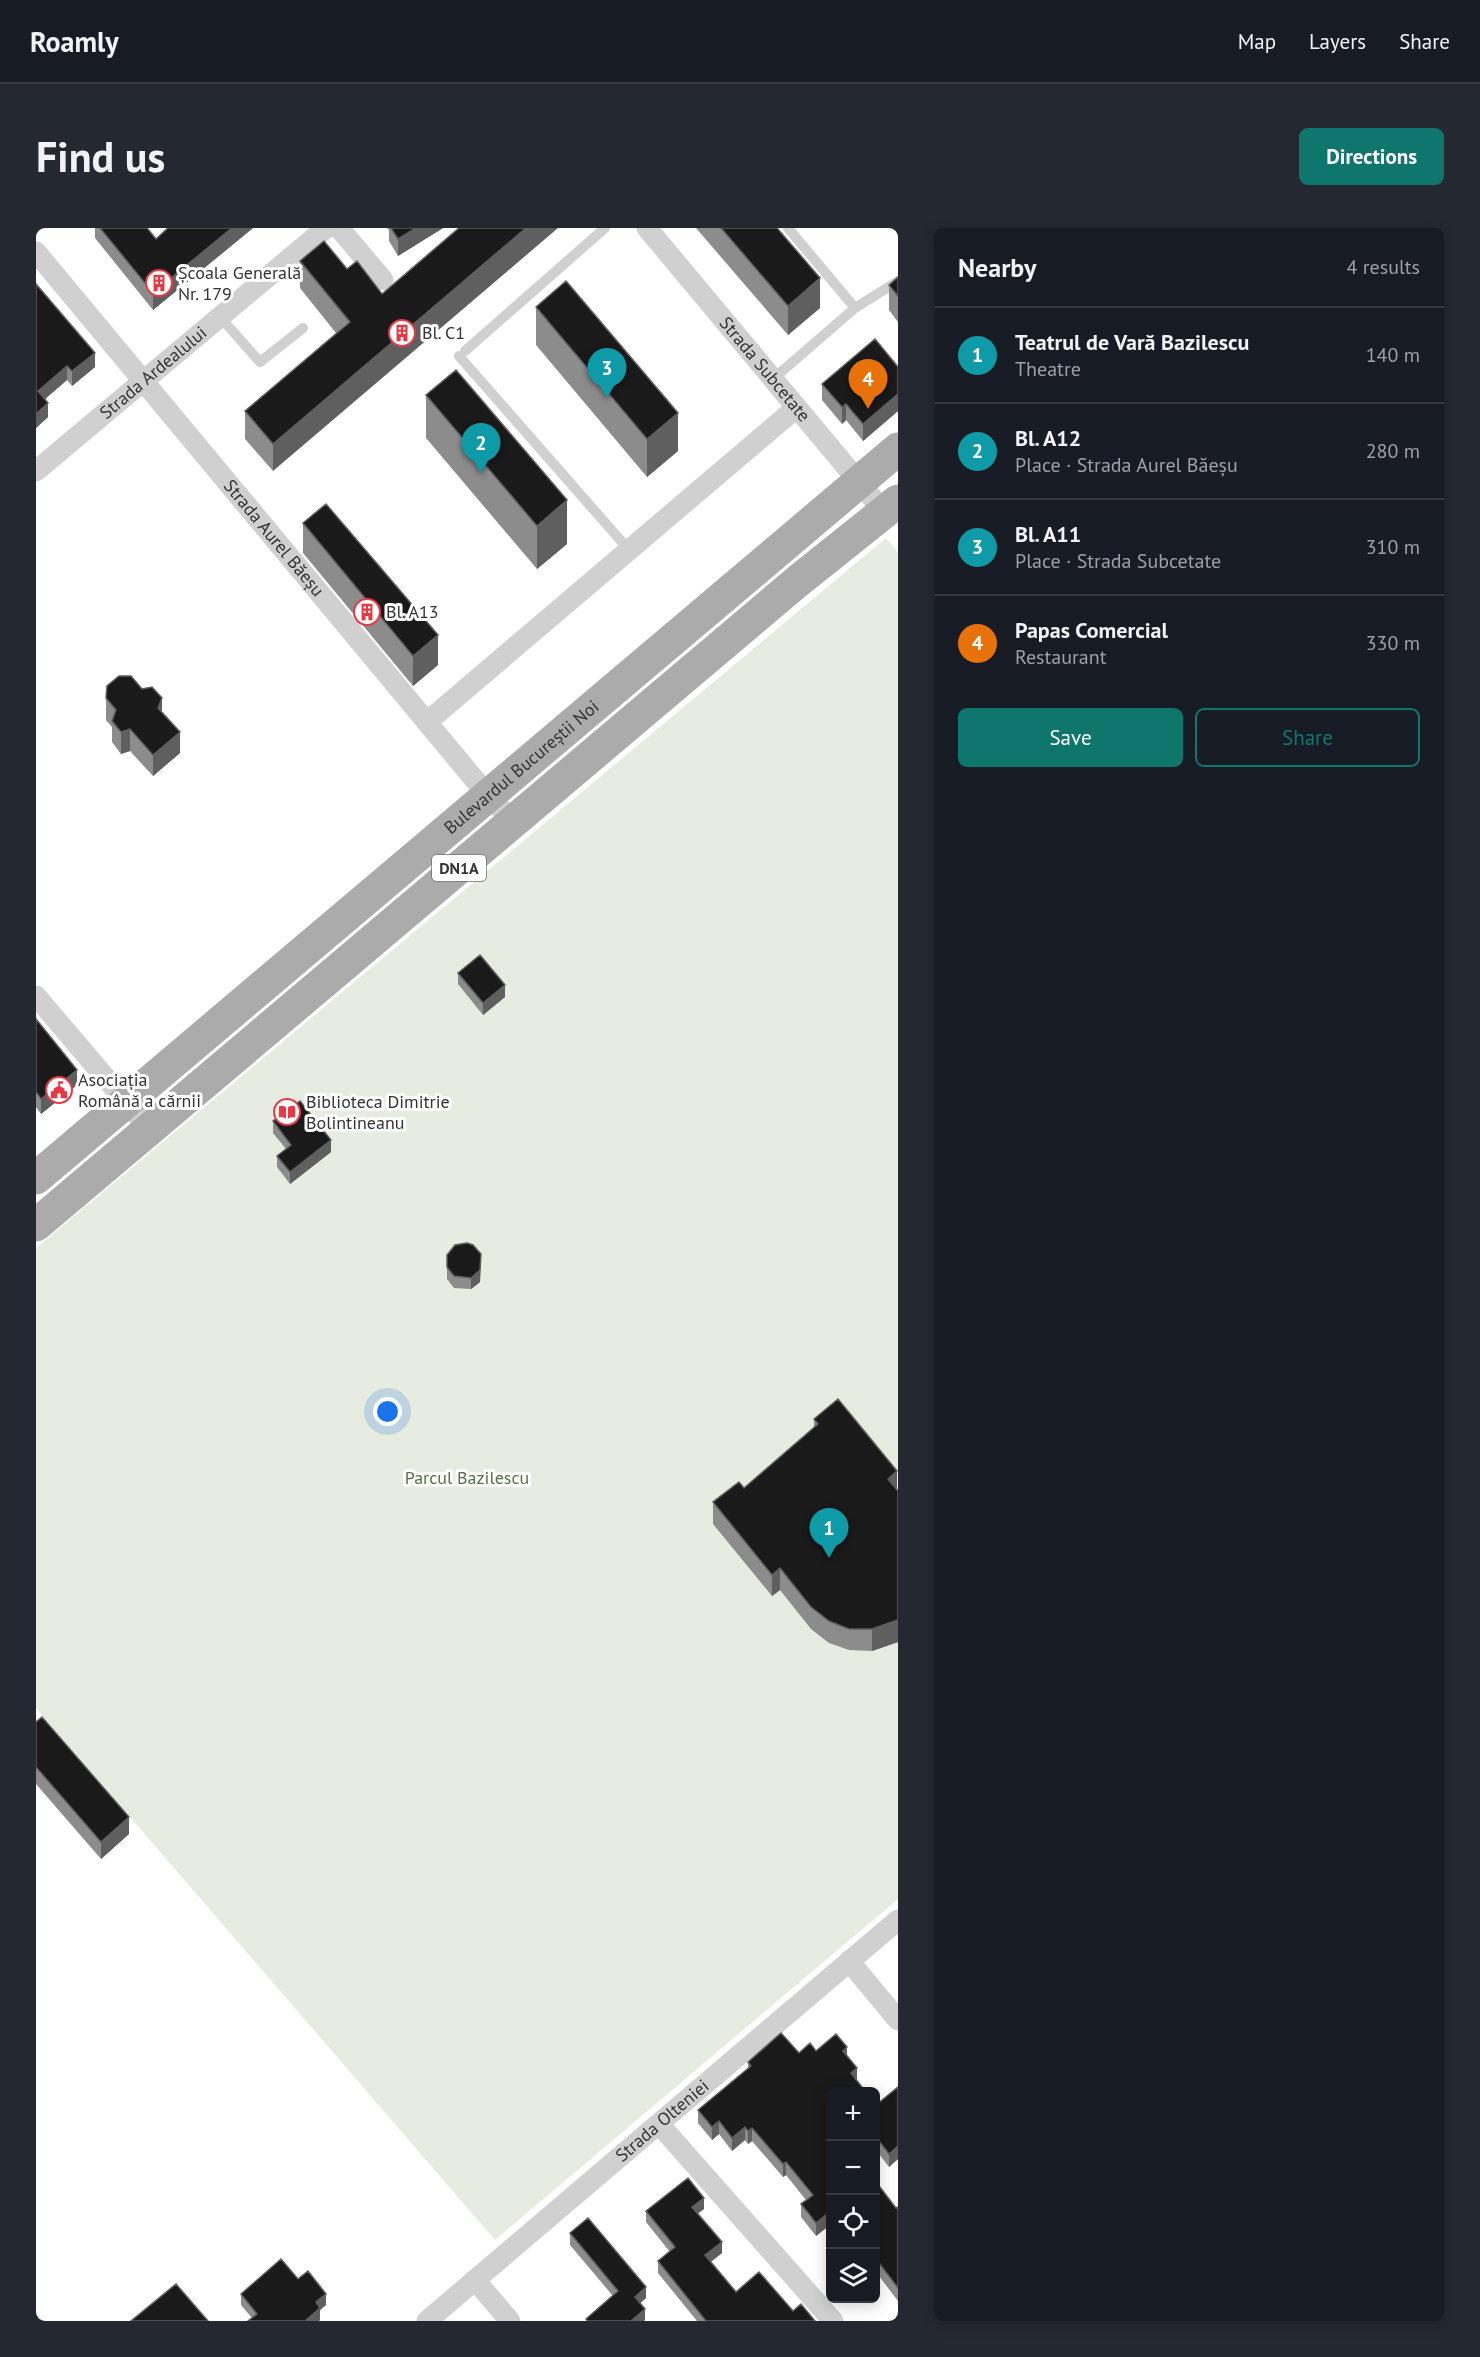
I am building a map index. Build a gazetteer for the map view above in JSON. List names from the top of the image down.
{
  "streets": {
    "main road": ["Bulevardul Bucureștii Noi", "DN1A"],
    "street": [
      "Strada Subcetate",
      "Strada Ardealului",
      "Strada Aurel Băeșu",
      "Strada Olteniei"
    ]
  },
  "crossings": [
    ["Strada Subcetate", "Bulevardul Bucureștii Noi"],
    ["Strada Ardealului", "Strada Aurel Băeșu"],
    ["Strada Aurel Băeșu", "Bulevardul Bucureștii Noi"]
  ],
  "parks": ["Parcul Bazilescu"],
  "places": {
    "building": ["Școala Generală Nr. 179", "Bl. C1", "Bl. A13"],
    "public building": ["Asociația Română a cărnii"],
    "library": ["Biblioteca Dimitrie Bolintineanu"]
  },
  "page": {
    "header": "Roamly",
    "nav": ["Map", "Layers", "Share"],
    "buttons": [
      "Directions",
      ["Save", "Share"]
    ],
    "title": "Find us",
    "heading": ["Nearby", "4 results"],
    "list": [
      {
        "mark": "1",
        "name": "Teatrul de Vară Bazilescu",
        "note": "Theatre",
        "value": "140 m"
      },
      {
        "mark": "2",
        "name": "Bl. A12",
        "note": "Place · Strada Aurel Băeșu",
        "value": "280 m"
      },
      {
        "mark": "3",
        "name": "Bl. A11",
        "note": "Place · Strada Subcetate",
        "value": "310 m"
      },
      {
        "mark": "4",
        "name": "Papas Comercial",
        "note": "Restaurant",
        "value": "330 m"
      }
    ],
    "pins": [
      "3",
      "4",
      "2",
      "1"
    ],
    "map_buttons": ["+", "−"]
  }
}
